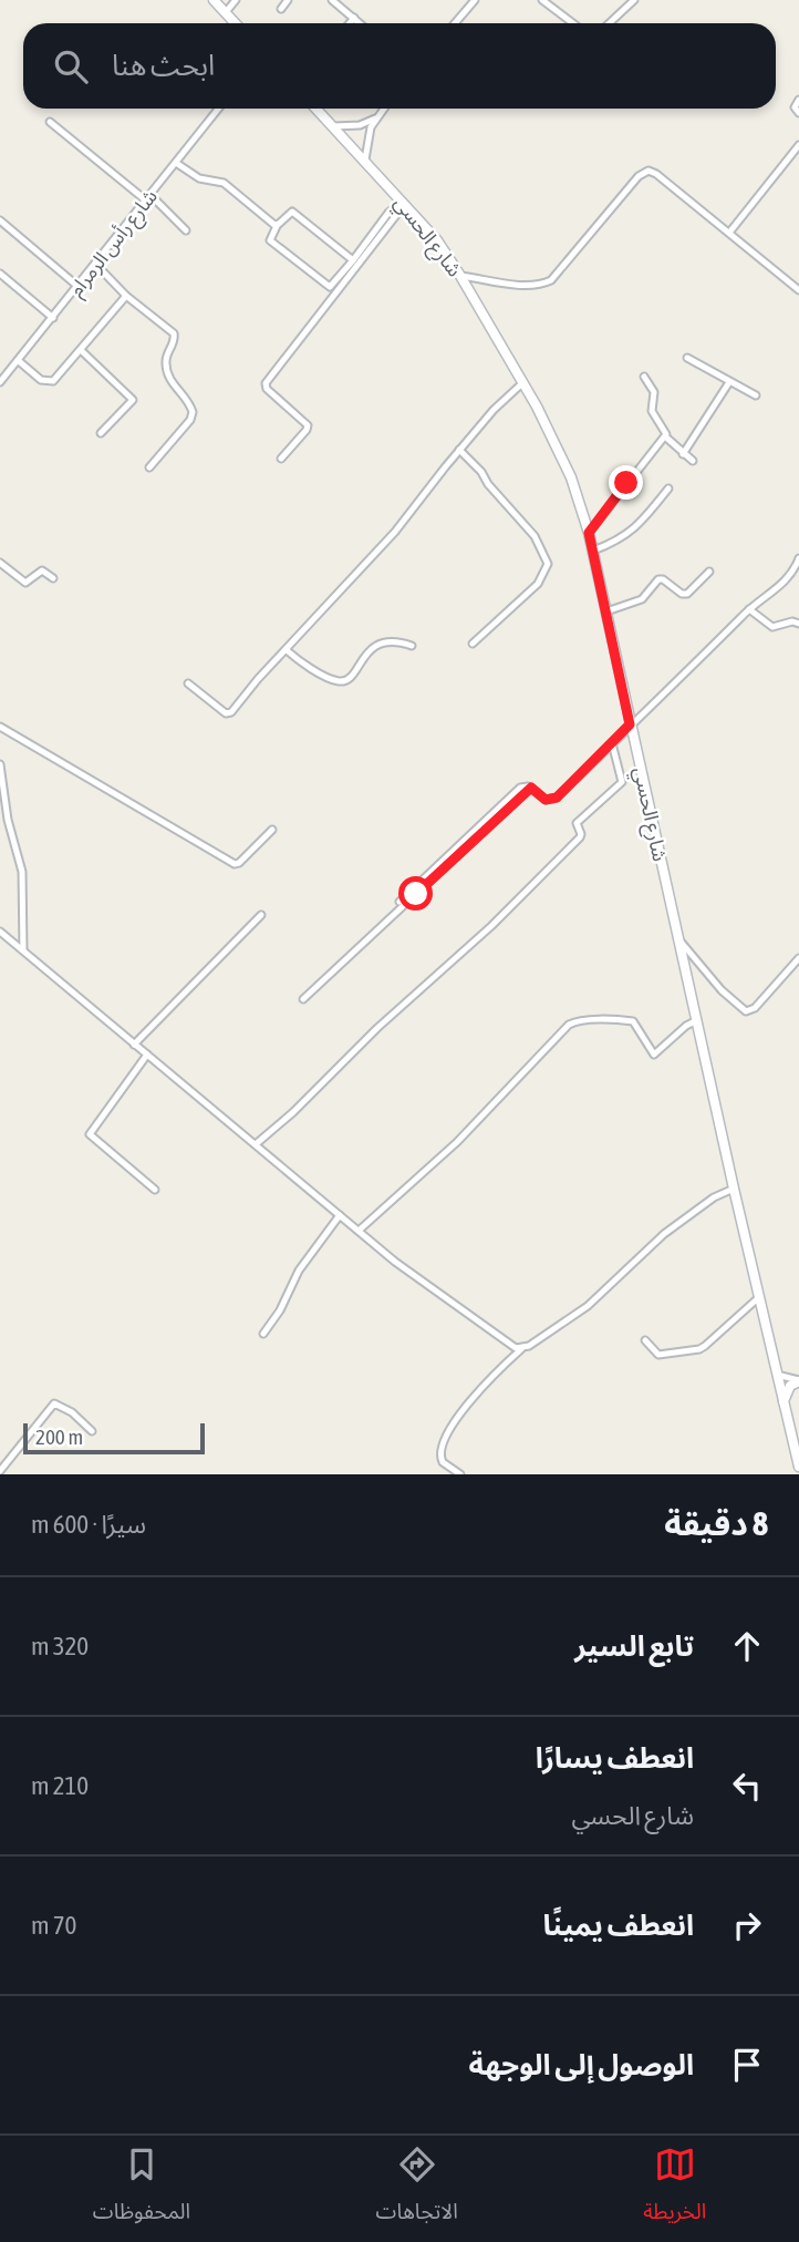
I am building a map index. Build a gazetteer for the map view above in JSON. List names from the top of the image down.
{
  "streets": {
    "street": ["شارع الحسي", "شارع رأس الرمرام"]
  },
  "scale_bar": "200 m",
  "page": {
    "search": "ابحث هنا",
    "scale": "200 m",
    "heading": ["8 دقيقة", "سيرًا · 600 m"],
    "list": [
      ["تابع السير", "320 m"],
      ["انعطف يسارًا", "شارع الحسي", "210 m"],
      ["انعطف يمينًا", "70 m"],
      "الوصول إلى الوجهة"
    ],
    "nav": ["الخريطة", "الاتجاهات", "المحفوظات"]
  }
}
